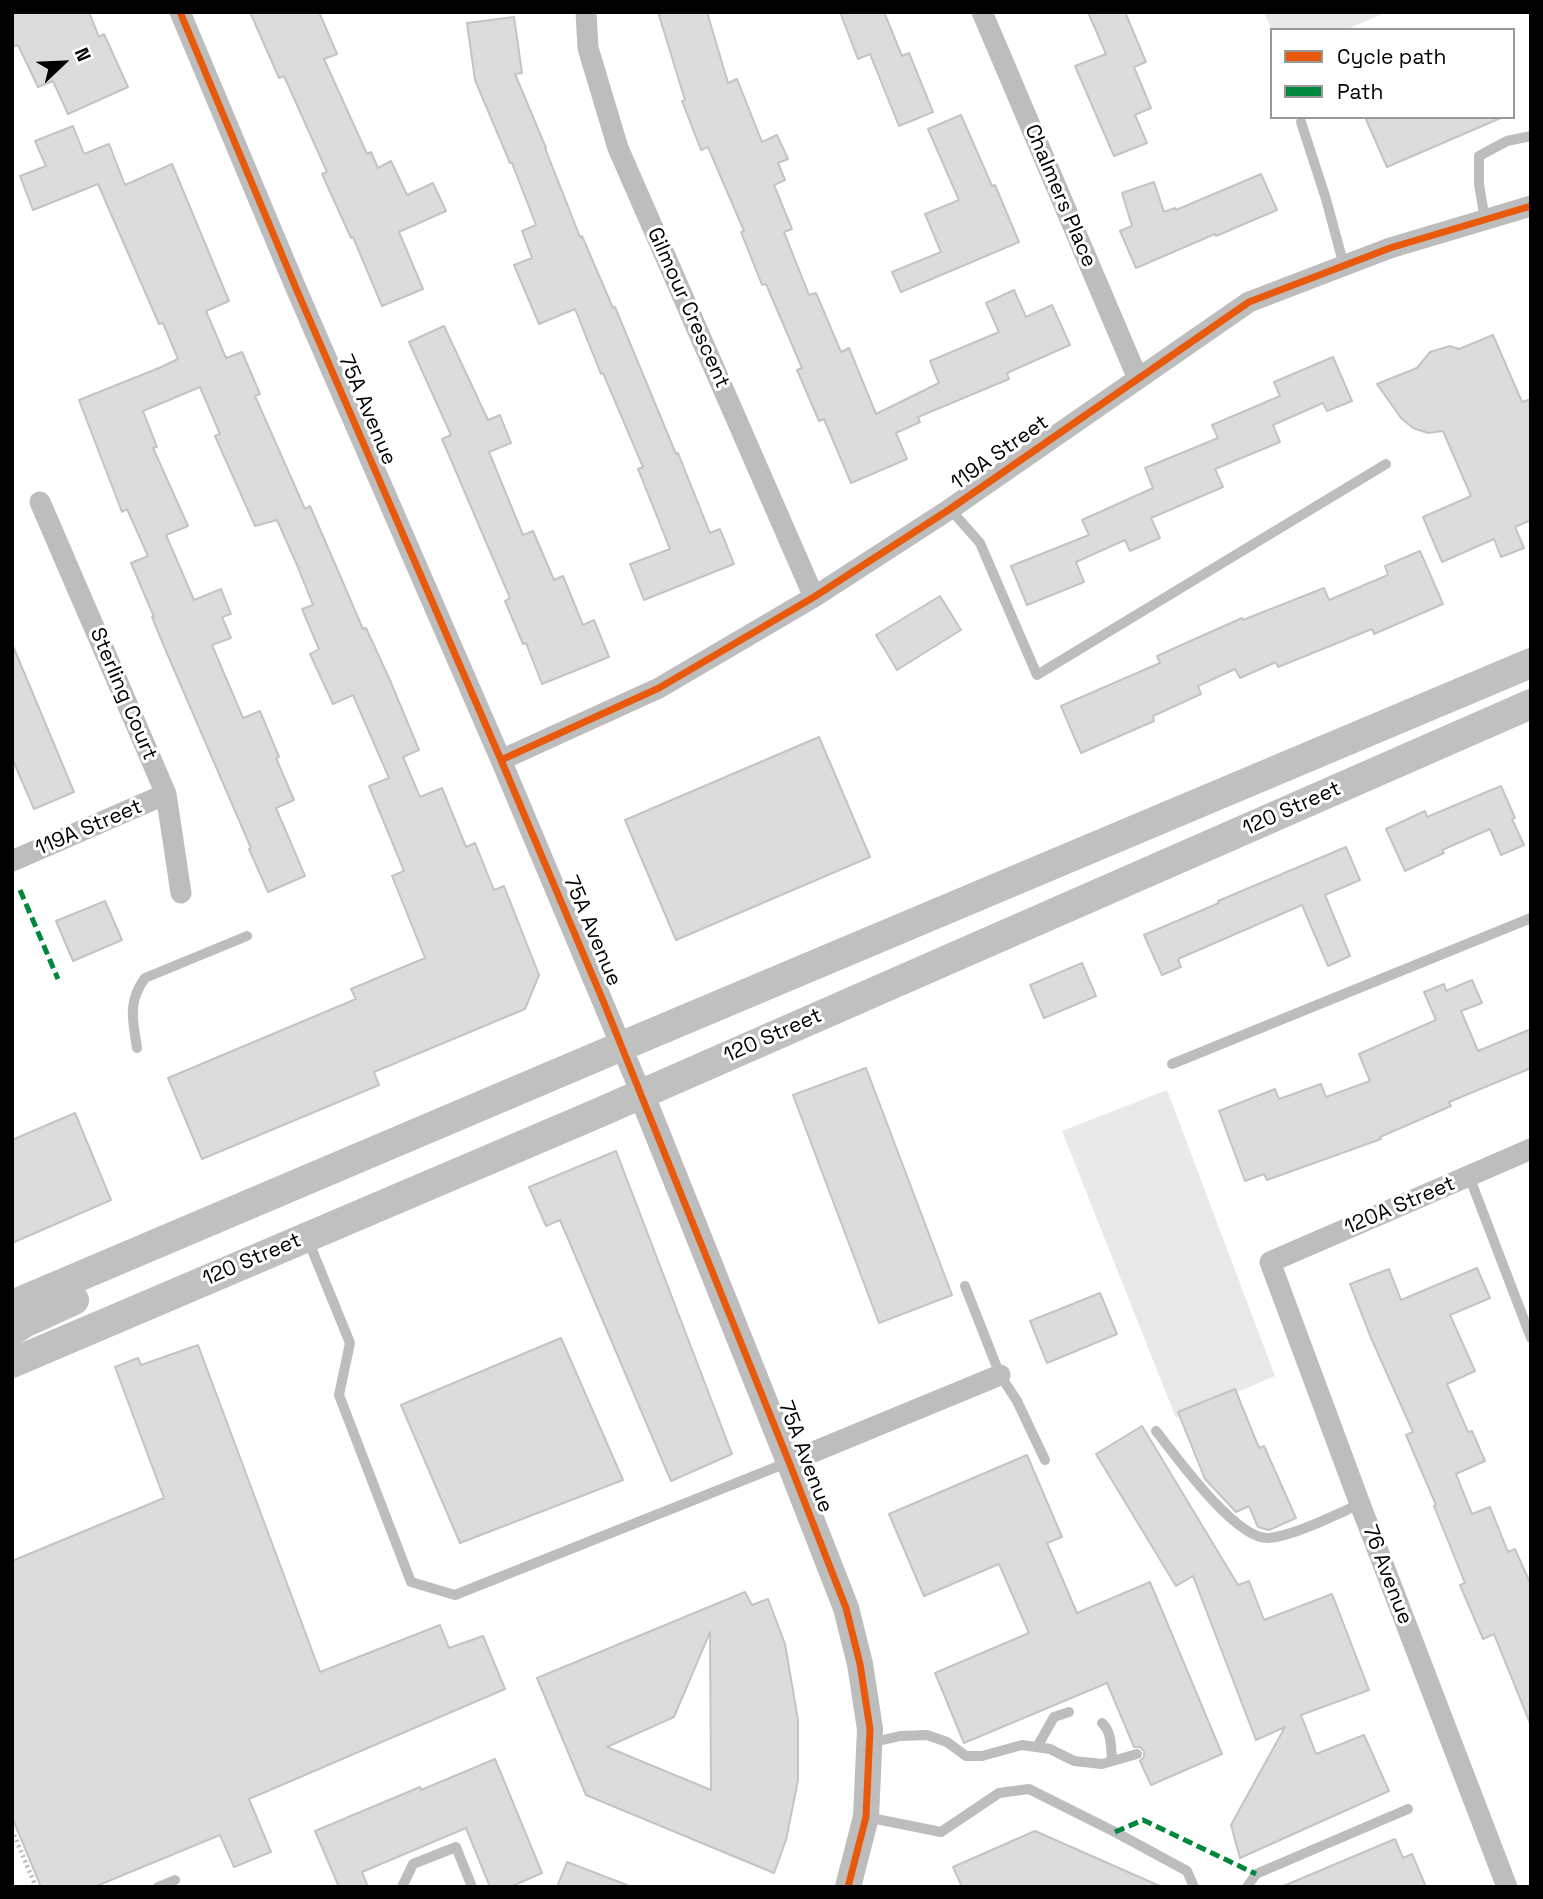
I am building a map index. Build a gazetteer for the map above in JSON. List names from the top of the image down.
{
  "streets": {
    "main road": ["120 Street"],
    "street": [
      "Chalmers Place",
      "Gilmour Crescent",
      "75A Avenue",
      "119A Street",
      "Sterling Court",
      "120A Street",
      "76 Avenue"
    ]
  },
  "crossings": [
    ["Chalmers Place", "119A Street"],
    ["Gilmour Crescent", "119A Street"],
    ["75A Avenue", "119A Street"],
    ["75A Avenue", "120 Street"],
    ["119A Street", "Sterling Court"],
    ["120A Street", "76 Avenue"]
  ],
  "legend": ["Cycle path", "Path"],
  "north": "top right"
}
